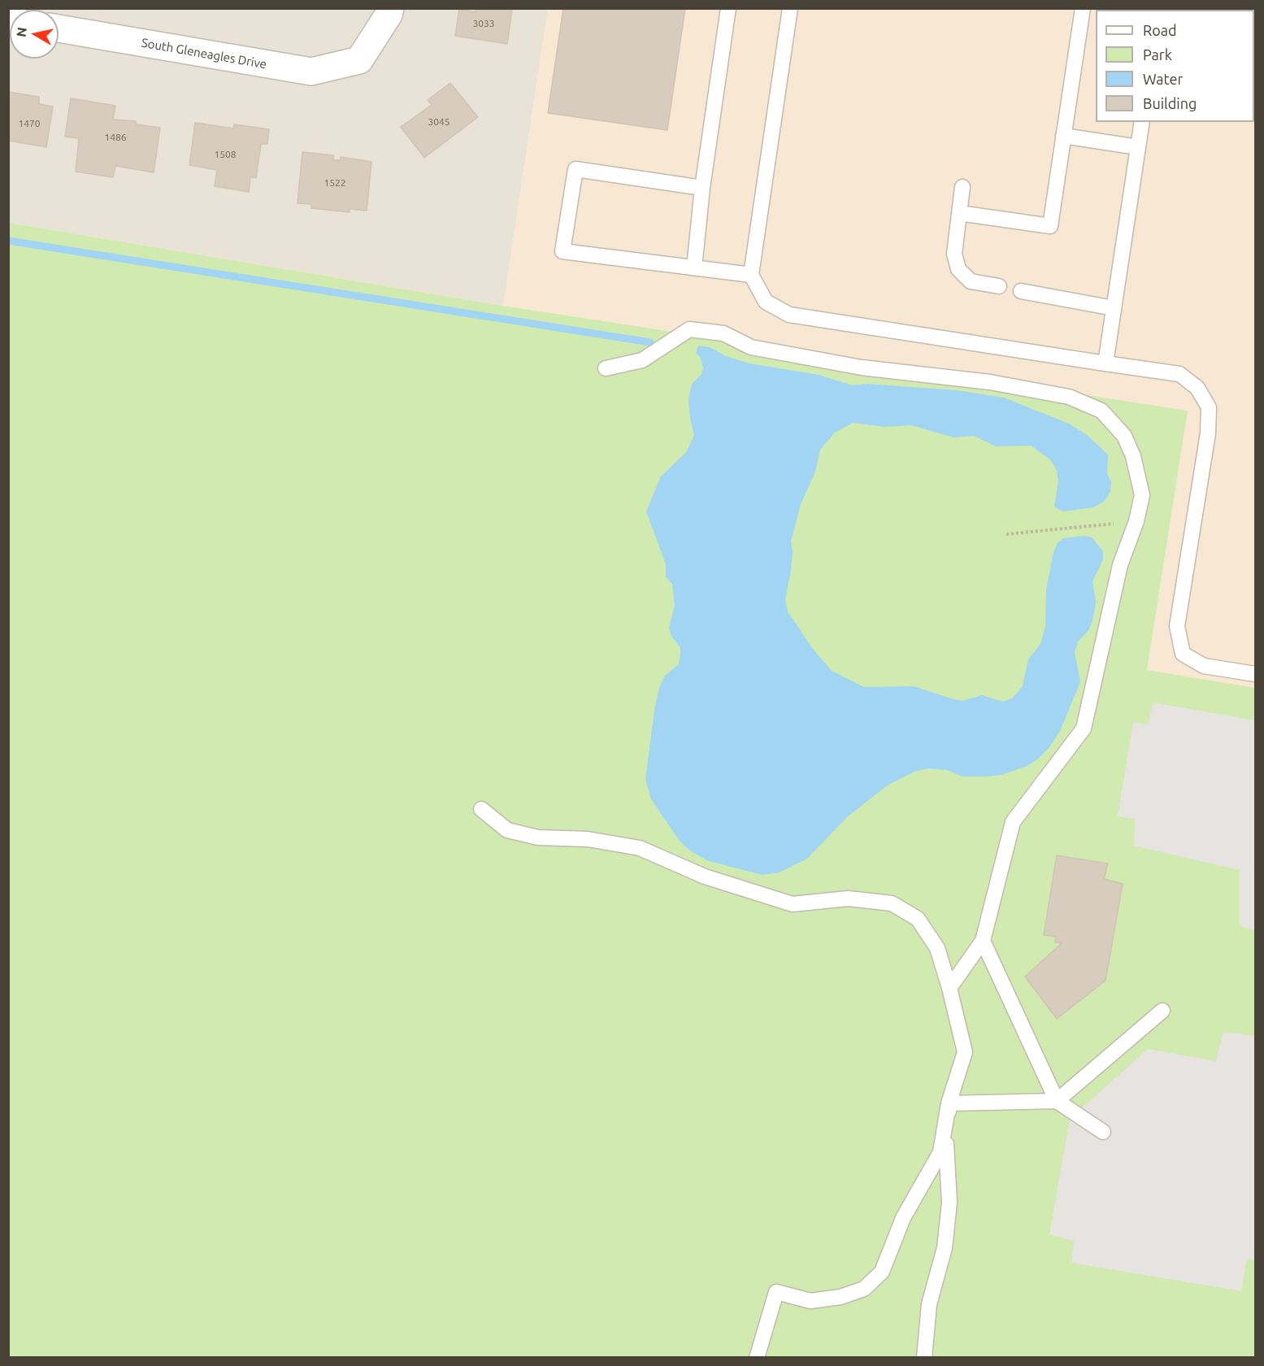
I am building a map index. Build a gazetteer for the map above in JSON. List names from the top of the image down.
{
  "streets": {
    "street": ["South Gleneagles Drive"]
  },
  "house_numbers": [
    "3033",
    "3045",
    "1470",
    "1486",
    "1508",
    "1522"
  ],
  "legend": [
    "Road",
    "Park",
    "Water",
    "Building"
  ],
  "north": "left"
}
